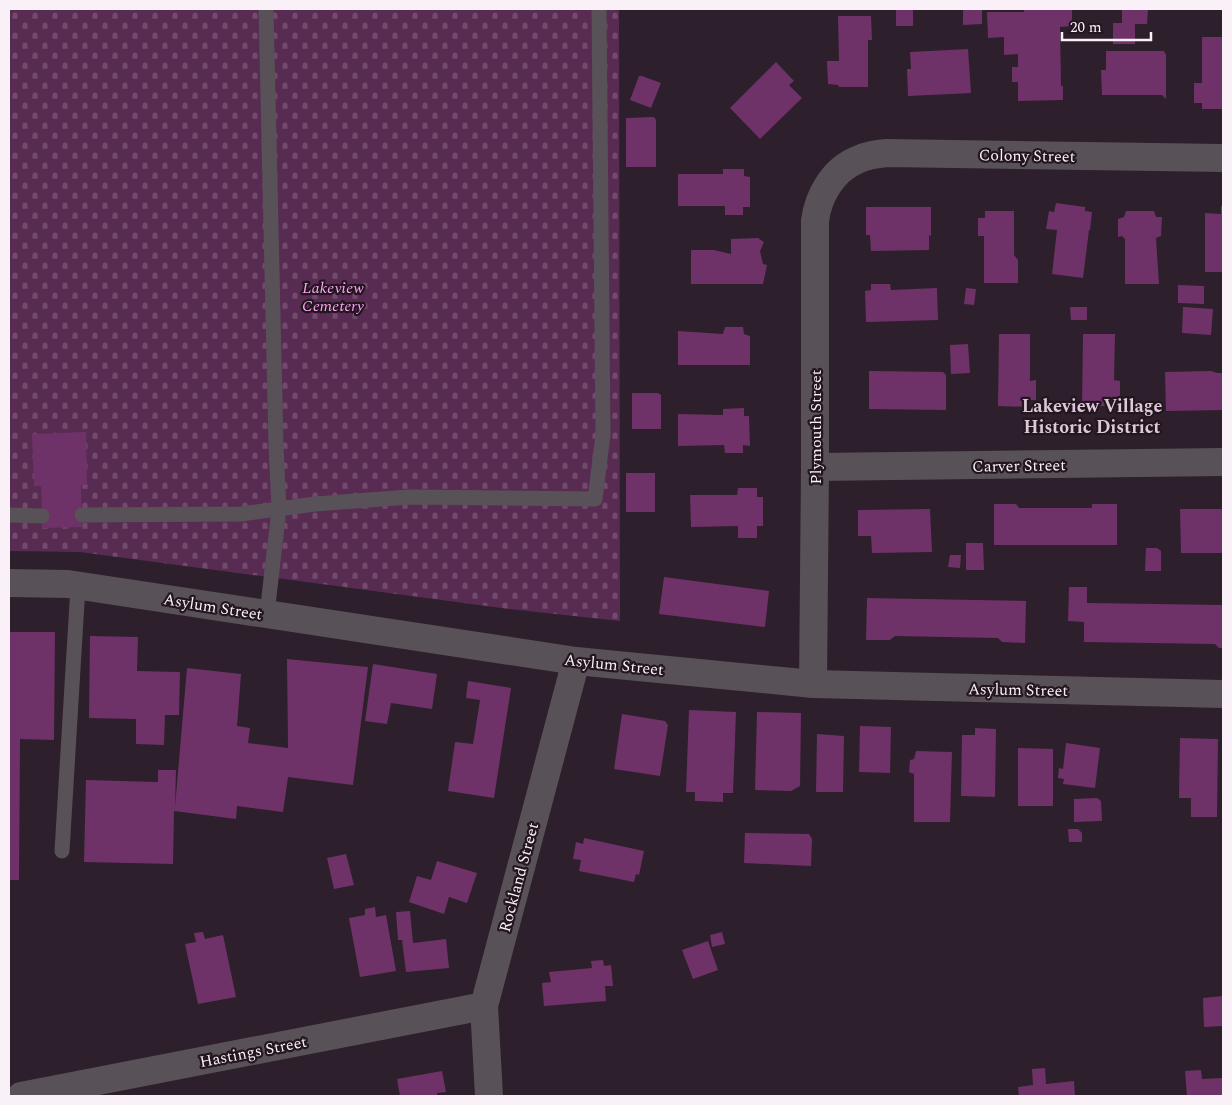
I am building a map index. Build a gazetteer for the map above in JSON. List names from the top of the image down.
{
  "streets": {
    "street": [
      "Colony Street",
      "Plymouth Street",
      "Carver Street",
      "Asylum Street",
      "Rockland Street",
      "Hastings Street"
    ]
  },
  "crossings": [
    ["Colony Street", "Plymouth Street"],
    ["Plymouth Street", "Carver Street"],
    ["Plymouth Street", "Asylum Street"],
    ["Asylum Street", "Rockland Street"],
    ["Rockland Street", "Hastings Street"]
  ],
  "districts": ["Lakeview Village Historic District"],
  "parks": ["Lakeview Cemetery"],
  "scale_bar": "20 m"
}
